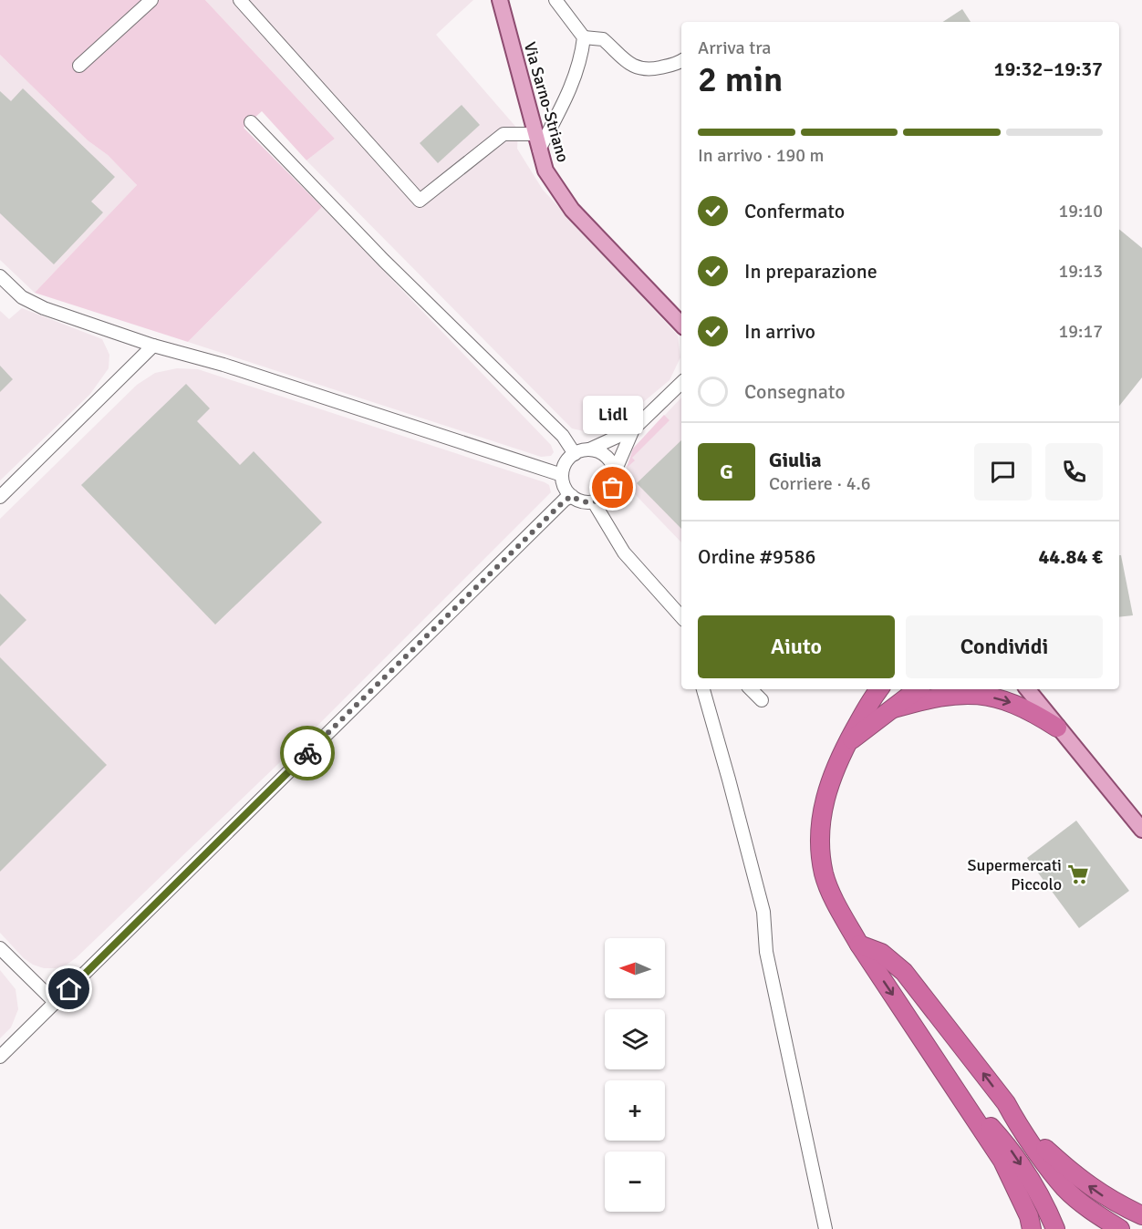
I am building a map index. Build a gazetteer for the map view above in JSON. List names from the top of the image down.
{
  "streets": {
    "main road": ["Via Sarno-Striano"]
  },
  "places": {
    "other": ["Lidl"],
    "supermarket": ["Supermercati Piccolo"]
  },
  "north": "left",
  "page": {
    "heading": ["2 min", "Arriva tra", "19:32–19:37"],
    "panel": [
      "Giulia",
      "Corriere · 4.6",
      "Ordine #9586",
      "44.84 €"
    ],
    "bar": "In arrivo · 190 m",
    "list": [
      ["Confermato", "19:10"],
      ["In preparazione", "19:13"],
      ["In arrivo", "19:17"],
      "Consegnato"
    ],
    "bubble": "Lidl",
    "round": "G",
    "buttons": ["Aiuto", "Condividi"],
    "map_buttons": ["+", "−"]
  }
}
